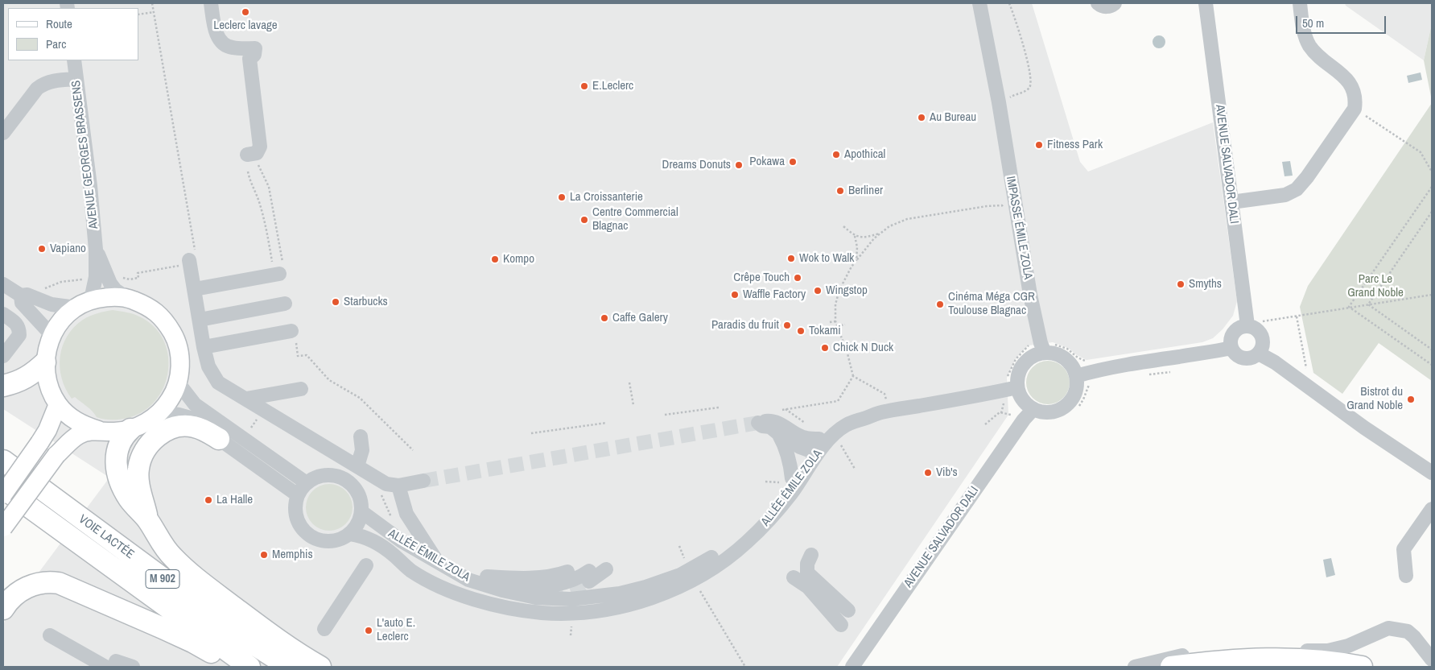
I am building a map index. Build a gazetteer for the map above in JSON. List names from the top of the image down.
{
  "streets": {
    "highway": ["VOIE LACTÉE", "M 902"],
    "street": [
      "AVENUE GEORGES BRASSENS",
      "AVENUE SALVADOR DALI",
      "IMPASSE ÉMILE ZOLA",
      "ALLÉE ÉMILE ZOLA"
    ]
  },
  "crossings": [
    ["AVENUE SALVADOR DALI", "IMPASSE ÉMILE ZOLA"],
    ["AVENUE SALVADOR DALI", "ALLÉE ÉMILE ZOLA"],
    ["IMPASSE ÉMILE ZOLA", "ALLÉE ÉMILE ZOLA"]
  ],
  "parks": ["Parc Le Grand Noble"],
  "places": [
    "Leclerc lavage",
    "E.Leclerc",
    "Au Bureau",
    "Fitness Park",
    "Apothical",
    "Pokawa",
    "Dreams Donuts",
    "Berliner",
    "La Croissanterie",
    "Centre Commercial Blagnac",
    "Vapiano",
    "Wok to Walk",
    "Kompo",
    "Crêpe Touch",
    "Smyths",
    "Wingstop",
    "Waffle Factory",
    "Starbucks",
    "Cinéma Méga CGR Toulouse Blagnac",
    "Caffe Galery",
    "Paradis du fruit",
    "Tokami",
    "Chick N Duck",
    "Bistrot du Grand Noble",
    "Vib's",
    "La Halle",
    "Memphis",
    "L'auto E. Leclerc"
  ],
  "legend": ["Route", "Parc"],
  "scale_bar": "50 m"
}
